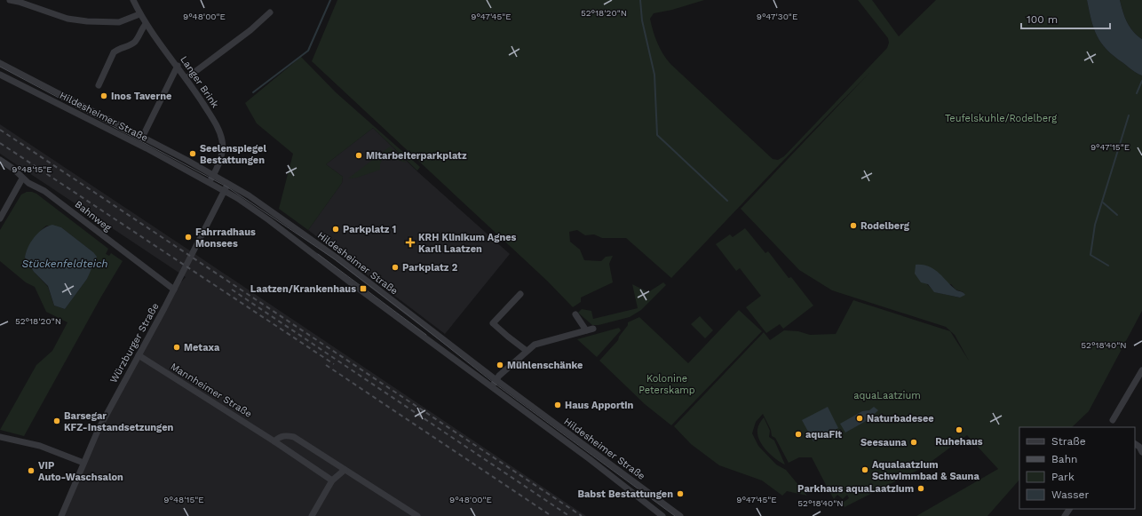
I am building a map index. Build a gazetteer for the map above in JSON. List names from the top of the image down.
{
  "streets": {
    "street": [
      "Langer Brink",
      "Hildesheimer Straße",
      "Bahnweg",
      "Würzburger Straße",
      "Mannheimer Straße"
    ]
  },
  "crossings": [
    ["Langer Brink", "Hildesheimer Straße"],
    ["Hildesheimer Straße", "Würzburger Straße"],
    ["Bahnweg", "Würzburger Straße"],
    ["Würzburger Straße", "Mannheimer Straße"]
  ],
  "water": ["Stückenfeldteich"],
  "parks": ["Teufelskuhle/Rodelberg", "Kolonine Peterskamp", "aquaLaatzium"],
  "places": {
    "other": [
      "Inos Taverne",
      "Seelenspiegel Bestattungen",
      "Mitarbeiterparkplatz",
      "Rodelberg",
      "Parkplatz 1",
      "Fahrradhaus Monsees",
      "Parkplatz 2",
      "Metaxa",
      "Mühlenschänke",
      "Haus Apportin",
      "Naturbadesee",
      "Barsegar KFZ-Instandsetzungen",
      "Ruhehaus",
      "aquaFit",
      "Seesauna",
      "Aqualaatzium Schwimmbad & Sauna",
      "VIP Auto-Waschsalon",
      "Parkhaus aquaLaatzium",
      "Babst Bestattungen"
    ],
    "health": ["KRH Klinikum Agnes Karll Laatzen"],
    "transit": ["Laatzen/Krankenhaus"]
  },
  "legend": [
    "Straße",
    "Bahn",
    "Park",
    "Wasser"
  ],
  "scale_bar": "100 m",
  "coordinates": [
    "52°18'20\"N",
    "9°48'00\"E",
    "9°47'45\"E",
    "9°47'30\"E",
    "9°47'15\"E",
    "9°48'15\"E",
    "52°18'40\"N"
  ]
}
